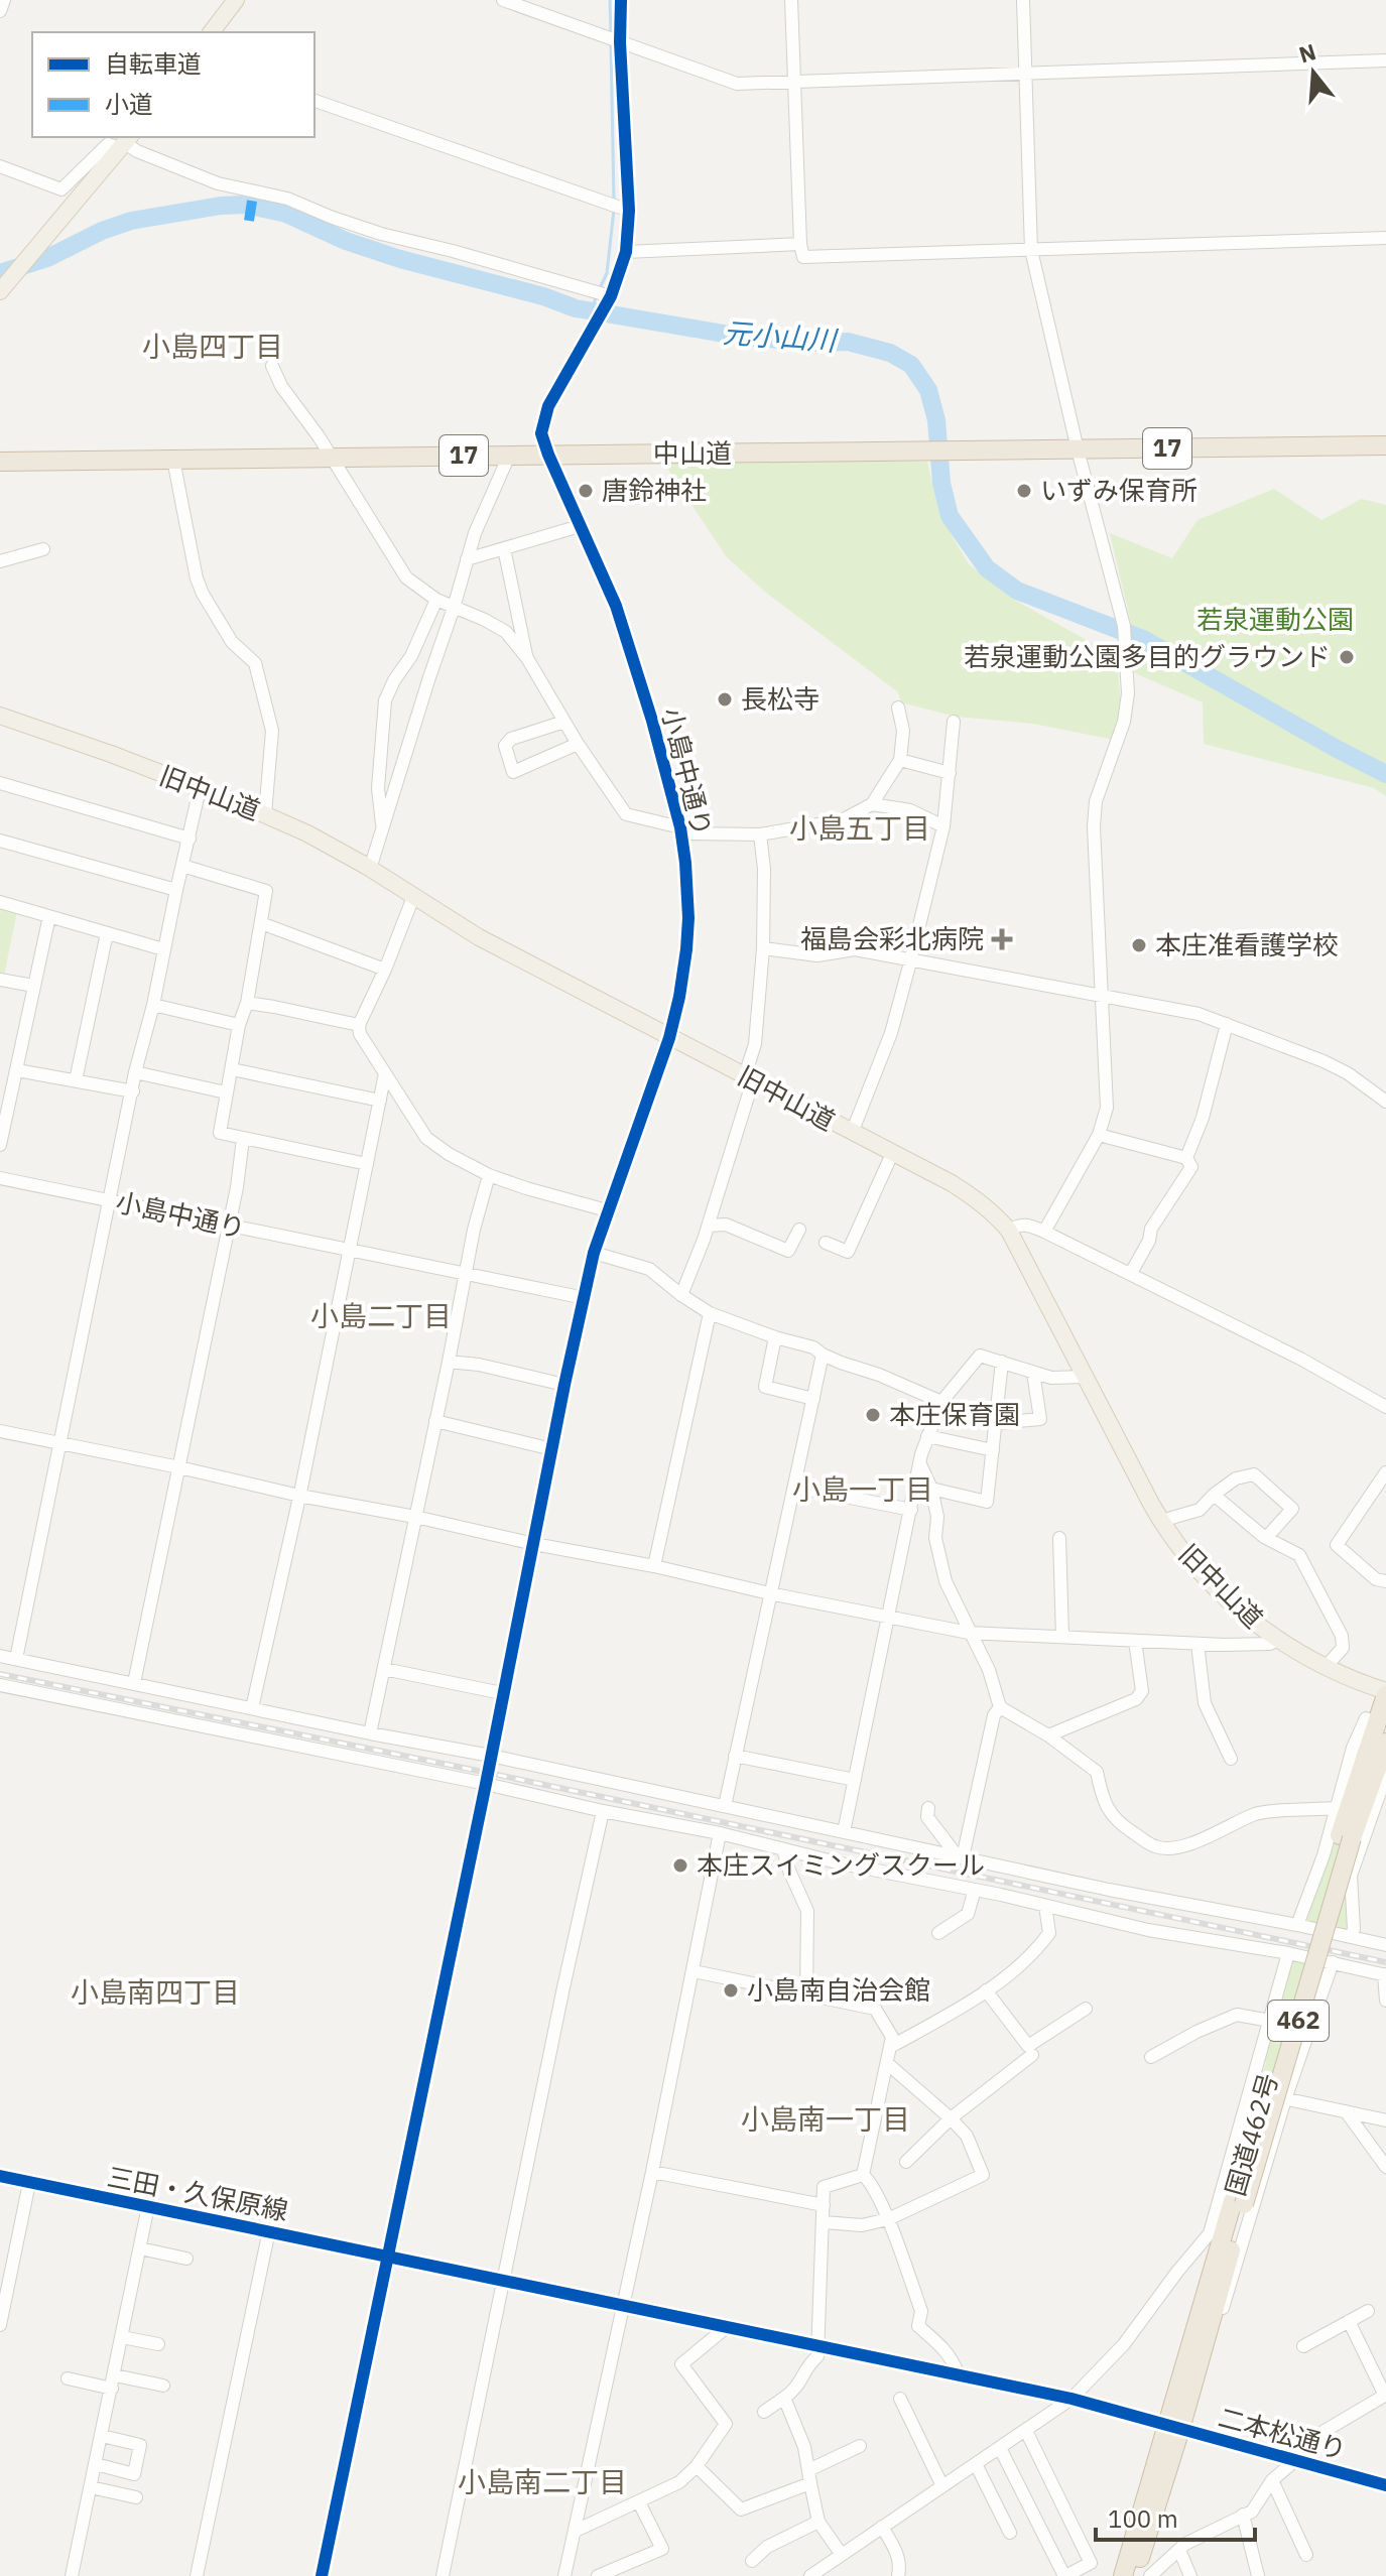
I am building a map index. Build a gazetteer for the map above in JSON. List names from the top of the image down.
{
  "streets": {
    "highway": [
      "17",
      "中山道",
      "462",
      "国道462号"
    ],
    "main road": ["旧中山道"],
    "street": ["小島中通り", "三田・久保原線", "二本松通り"]
  },
  "crossings": [
    ["中山道", "小島中通り"],
    ["小島中通り", "旧中山道"],
    ["旧中山道", "国道462号"],
    ["国道462号", "二本松通り"],
    ["三田・久保原線", "二本松通り"]
  ],
  "districts": [
    "小島四丁目",
    "小島五丁目",
    "小島二丁目",
    "小島一丁目",
    "小島南四丁目",
    "小島南一丁目",
    "小島南二丁目"
  ],
  "water": ["元小山川"],
  "parks": ["若泉運動公園"],
  "places": {
    "other": [
      "唐鈴神社",
      "いずみ保育所",
      "若泉運動公園多目的グラウンド",
      "長松寺",
      "本庄准看護学校",
      "本庄保育園",
      "本庄スイミングスクール",
      "小島南自治会館"
    ],
    "health": ["福島会彩北病院"]
  },
  "legend": ["自転車道", "小道"],
  "scale_bar": "100 m",
  "north": "top"
}
